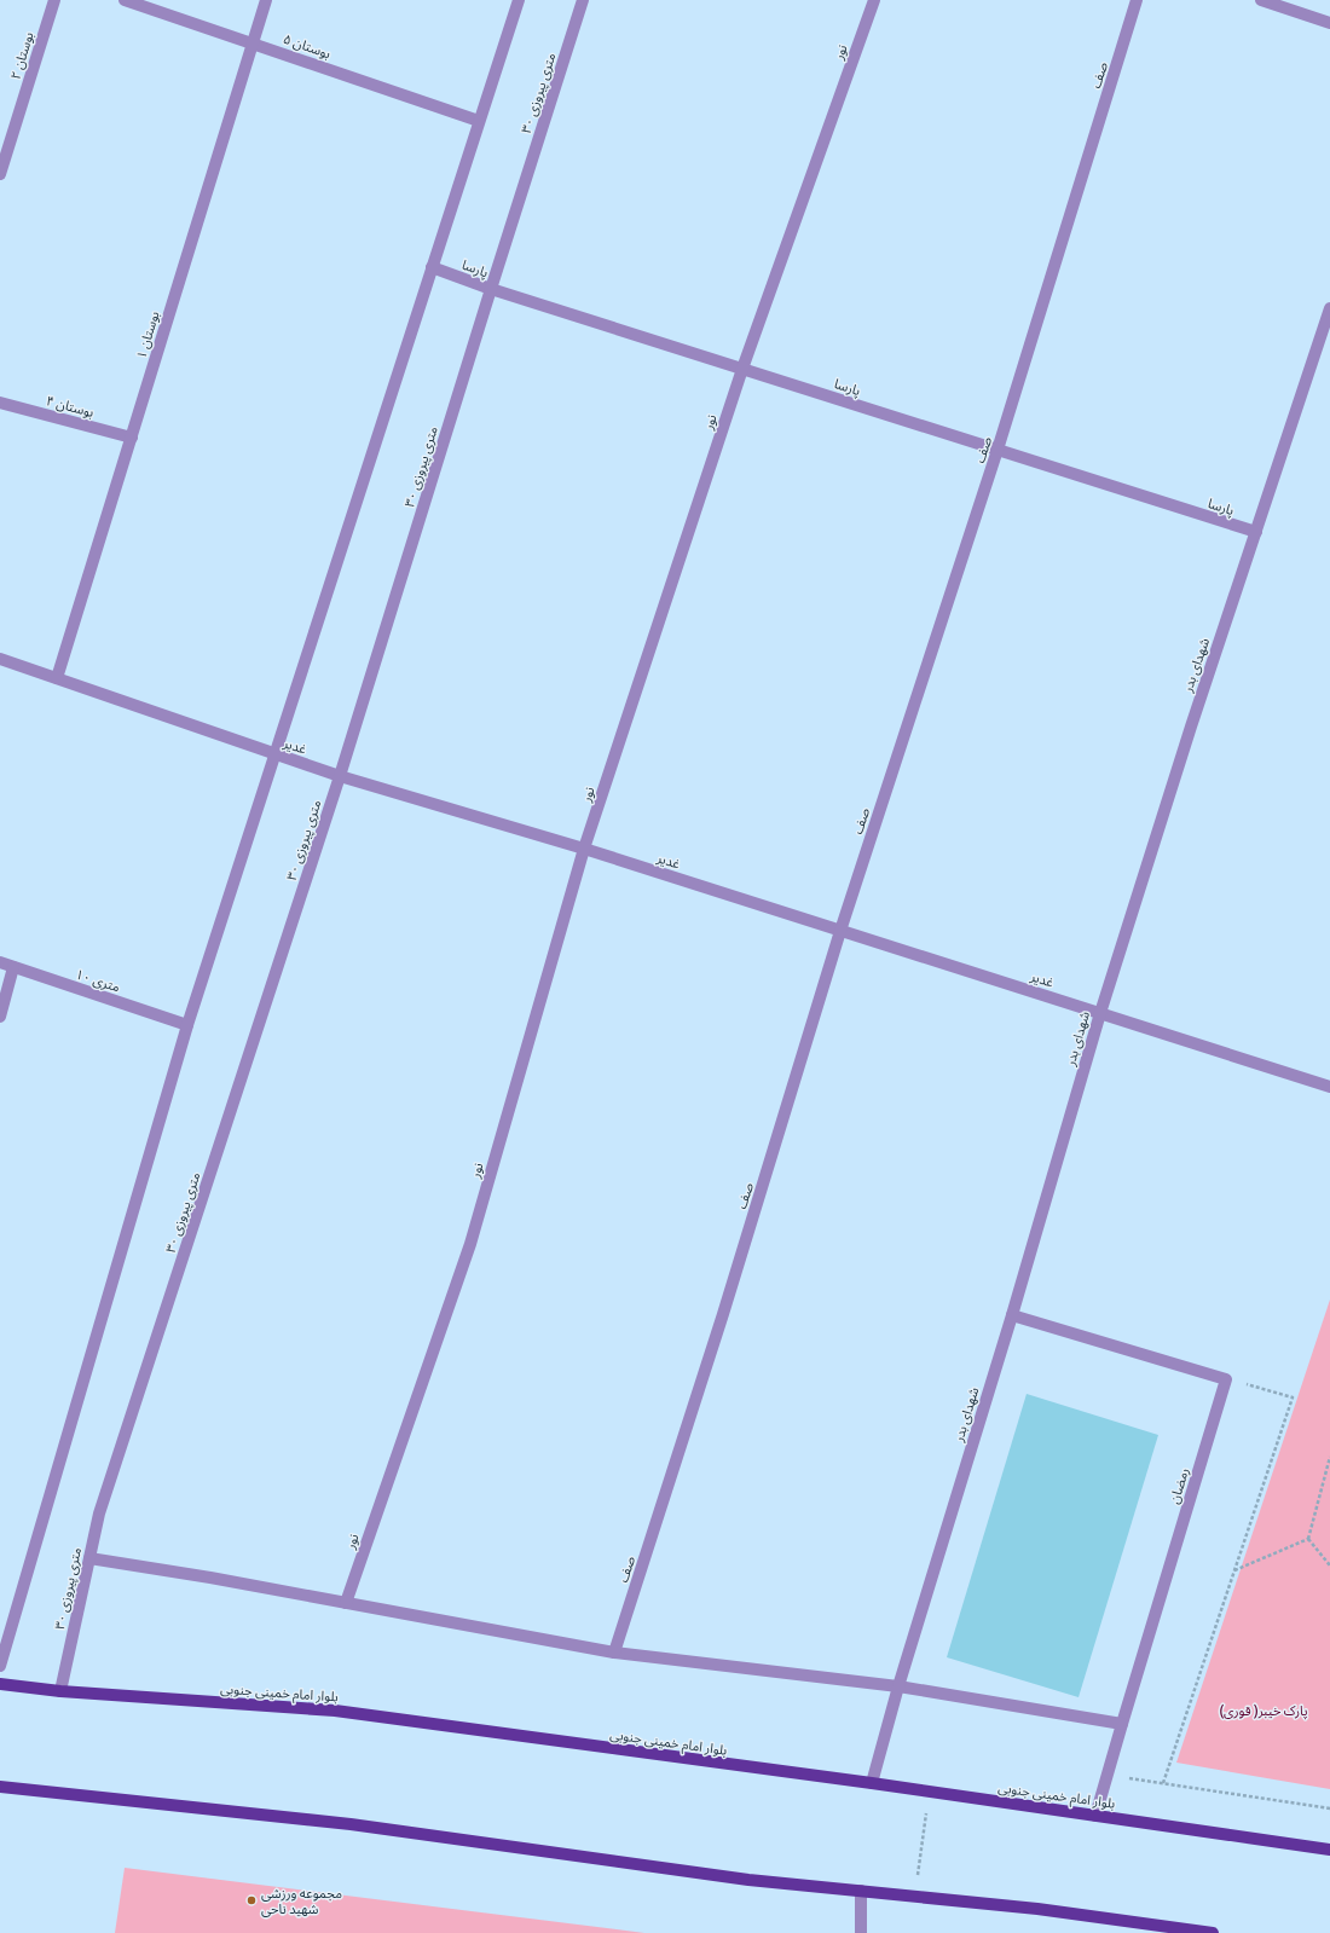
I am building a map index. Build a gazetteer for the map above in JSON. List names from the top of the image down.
{
  "streets": {
    "main road": ["بلوار امام خمینی جنوبی"],
    "street": [
      "بوستان ۵",
      "نور",
      "بوستان ۲",
      "صف",
      "۳۰ متری پیروزی",
      "پارسا",
      "بوستان ۱",
      "بوستان ۴",
      "شهدای بدر",
      "غدیر",
      "۱۰ متری",
      "رمضان"
    ]
  },
  "crossings": [
    ["بوستان ۵", "بوستان ۱"],
    ["نور", "پارسا"],
    ["نور", "غدیر"],
    ["صف", "پارسا"],
    ["صف", "غدیر"],
    ["۳۰ متری پیروزی", "پارسا"],
    ["۳۰ متری پیروزی", "غدیر"],
    ["۳۰ متری پیروزی", "بلوار امام خمینی جنوبی"],
    ["پارسا", "شهدای بدر"],
    ["بوستان ۱", "بوستان ۴"],
    ["بوستان ۱", "غدیر"],
    ["شهدای بدر", "غدیر"],
    ["شهدای بدر", "بلوار امام خمینی جنوبی"],
    ["رمضان", "بلوار امام خمینی جنوبی"]
  ],
  "parks": ["پارک خیبر( قوری)"],
  "places": ["مجموعه ورزشی شهید ناحی"]
}
